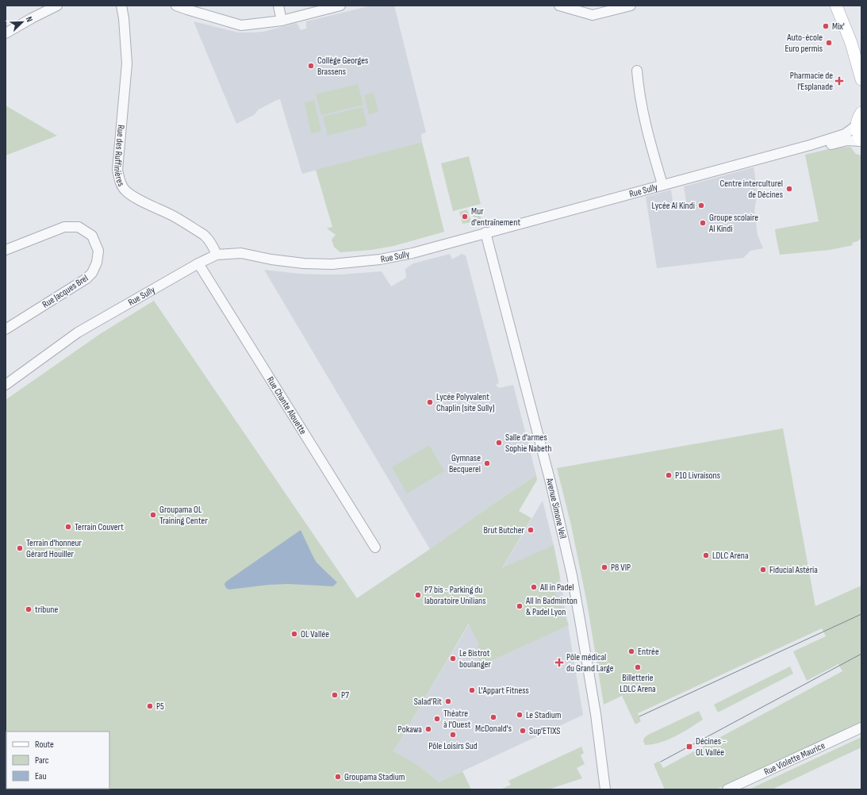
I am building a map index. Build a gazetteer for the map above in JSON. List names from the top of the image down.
{
  "streets": {
    "street": [
      "Rue des Ruffinières",
      "Rue Sully",
      "Rue Jacques Brel",
      "Rue Chante Alouette",
      "Avenue Simone Veil",
      "Rue Violette Maurice"
    ]
  },
  "crossings": [
    ["Rue des Ruffinières", "Rue Sully"],
    ["Rue Sully", "Rue Chante Alouette"],
    ["Rue Sully", "Avenue Simone Veil"]
  ],
  "places": {
    "other": [
      "Mix'",
      "Auto-école Euro permis",
      "Collège Georges Brassens",
      "Centre interculturel de Décines",
      "Lycée Al Kindi",
      "Mur d'entraînement",
      "Groupe scolaire Al Kindi",
      "Lycée Polyvalent Chaplin (site Sully)",
      "Salle d'armes Sophie Nabeth",
      "Gymnase Becquerel",
      "P10 Livraisons",
      "Groupama OL Training Center",
      "Terrain Couvert",
      "Brut Butcher",
      "Terrain d'honneur Gérard Houiller",
      "LDLC Arena",
      "P8 VIP",
      "Fiducial Astéria",
      "All in Padel",
      "P7 bis - Parking du laboratoire Unilians",
      "All In Badminton & Padel Lyon",
      "tribune",
      "OL Vallée",
      "Entrée",
      "Le Bistrot boulanger",
      "Billetterie LDLC Arena",
      "L'Appart Fitness",
      "P7",
      "Salad’Rit",
      "P5",
      "Le Stadium",
      "McDonald's",
      "Théatre à l'Ouest",
      "Pokawa",
      "Sup'ETIXS",
      "Pôle Loisirs Sud",
      "Groupama Stadium"
    ],
    "health": ["Pharmacie de l'Esplanade", "Pôle médical du Grand Large"],
    "transit": ["Décines - OL Vallée"]
  },
  "legend": ["Route", "Parc", "Eau"],
  "north": "top right"
}
